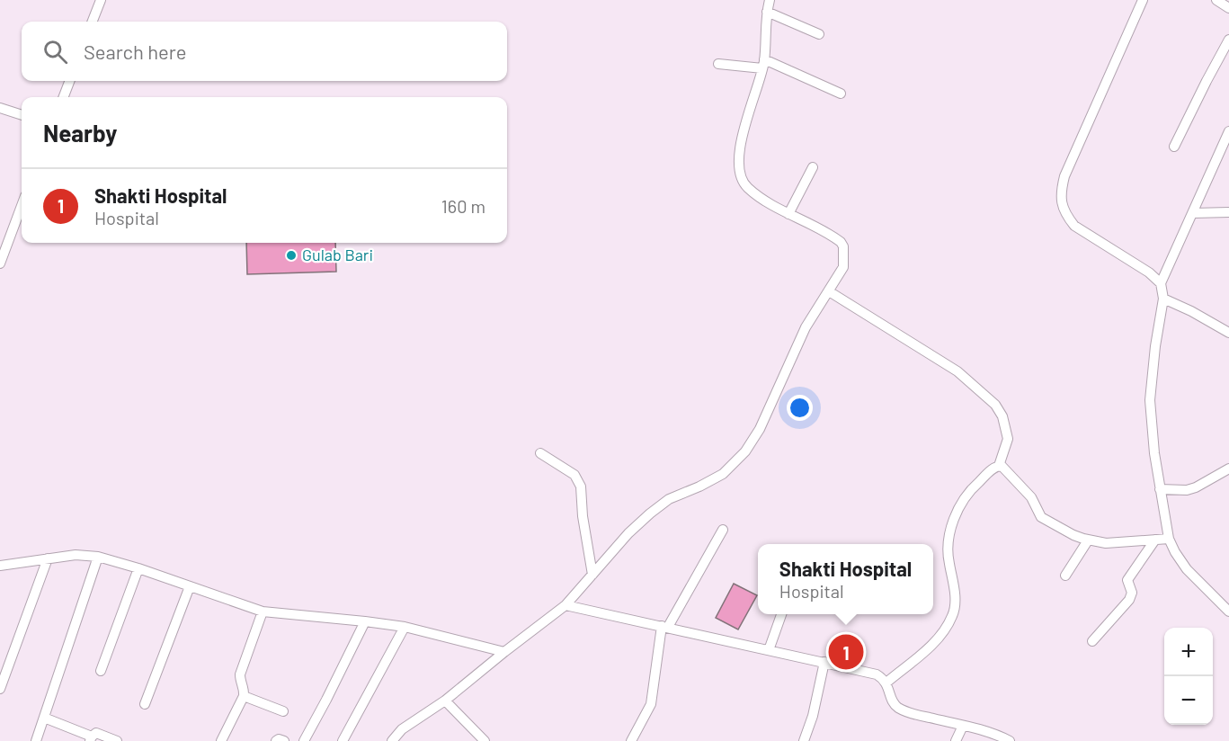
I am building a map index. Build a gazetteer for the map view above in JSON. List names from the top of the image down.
{
  "places": ["Gulab Bari"],
  "page": {
    "search": "Search here",
    "heading": "Nearby",
    "list": [
      {
        "mark": "1",
        "name": "Shakti Hospital",
        "note": "Hospital",
        "value": "160 m"
      }
    ],
    "popup": ["Shakti Hospital", "Hospital"],
    "map_buttons": ["+", "−"],
    "pins": "1"
  }
}
